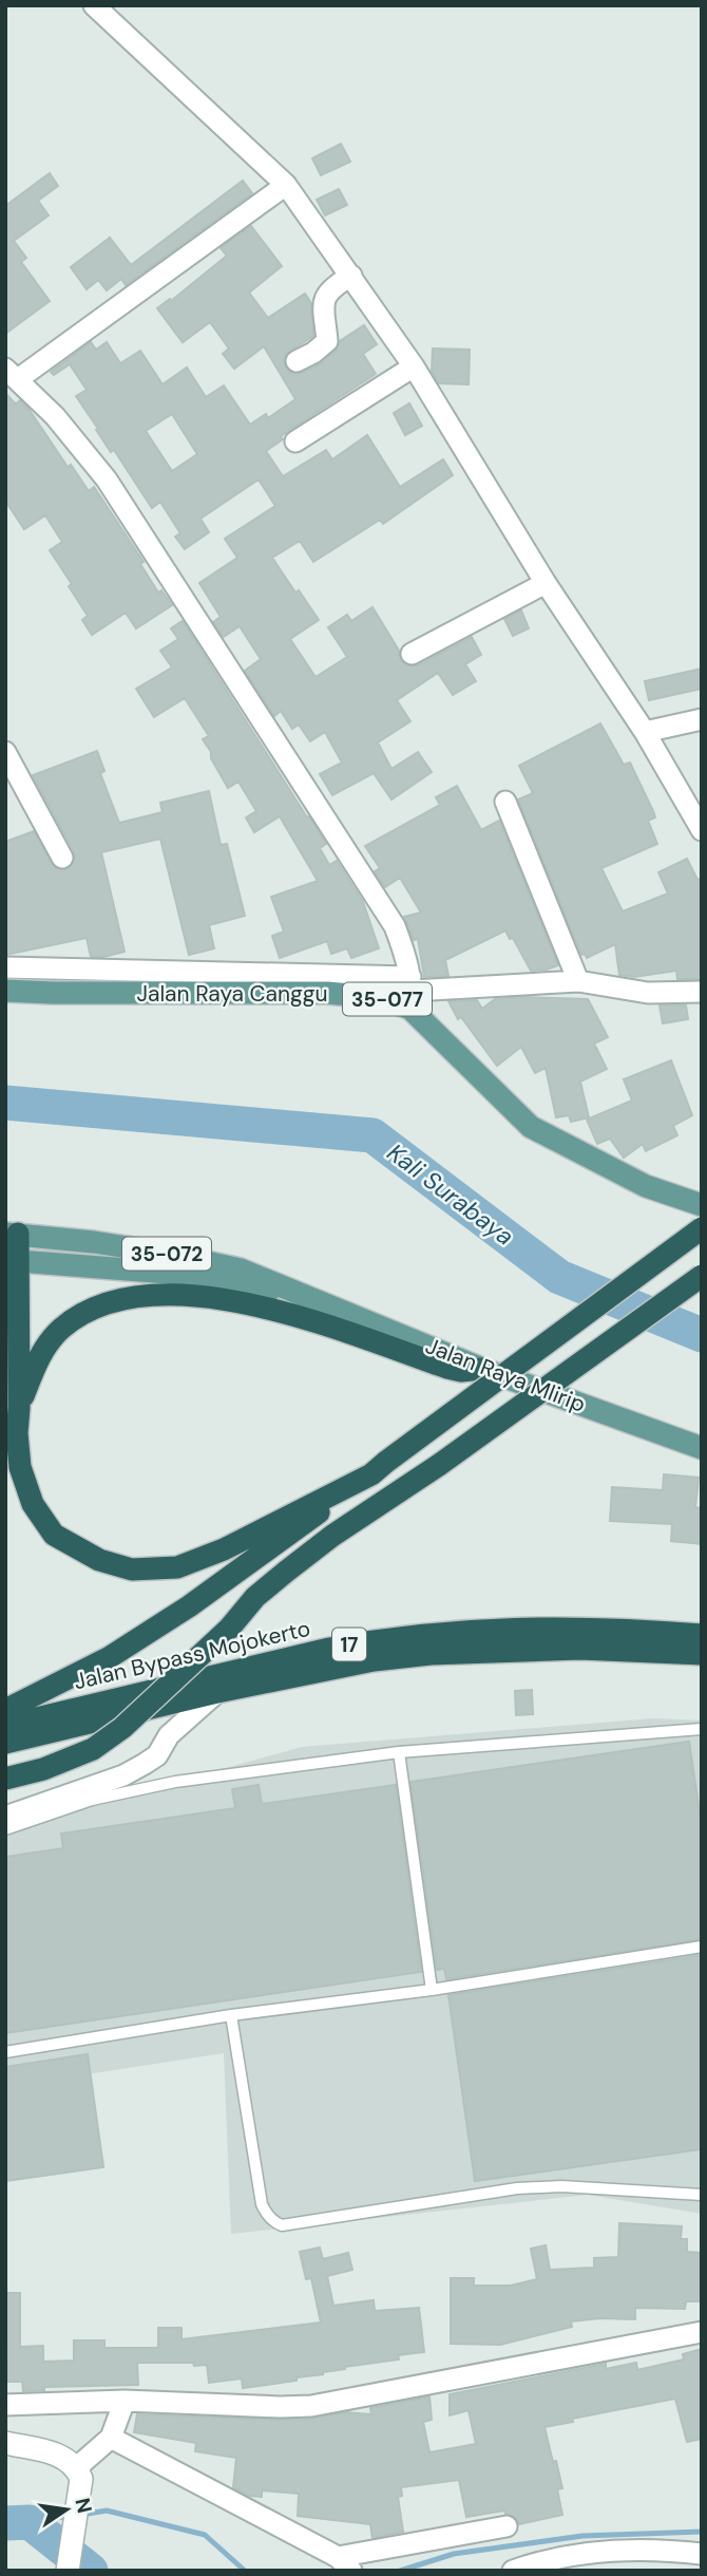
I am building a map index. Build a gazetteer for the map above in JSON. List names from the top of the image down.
{
  "streets": {
    "highway": ["17", "Jalan Bypass Mojokerto"],
    "main road": [
      "Jalan Raya Canggu",
      "35-077",
      "35-072",
      "Jalan Raya Mlirip"
    ]
  },
  "water": ["Kali Surabaya"],
  "north": "right"
}
